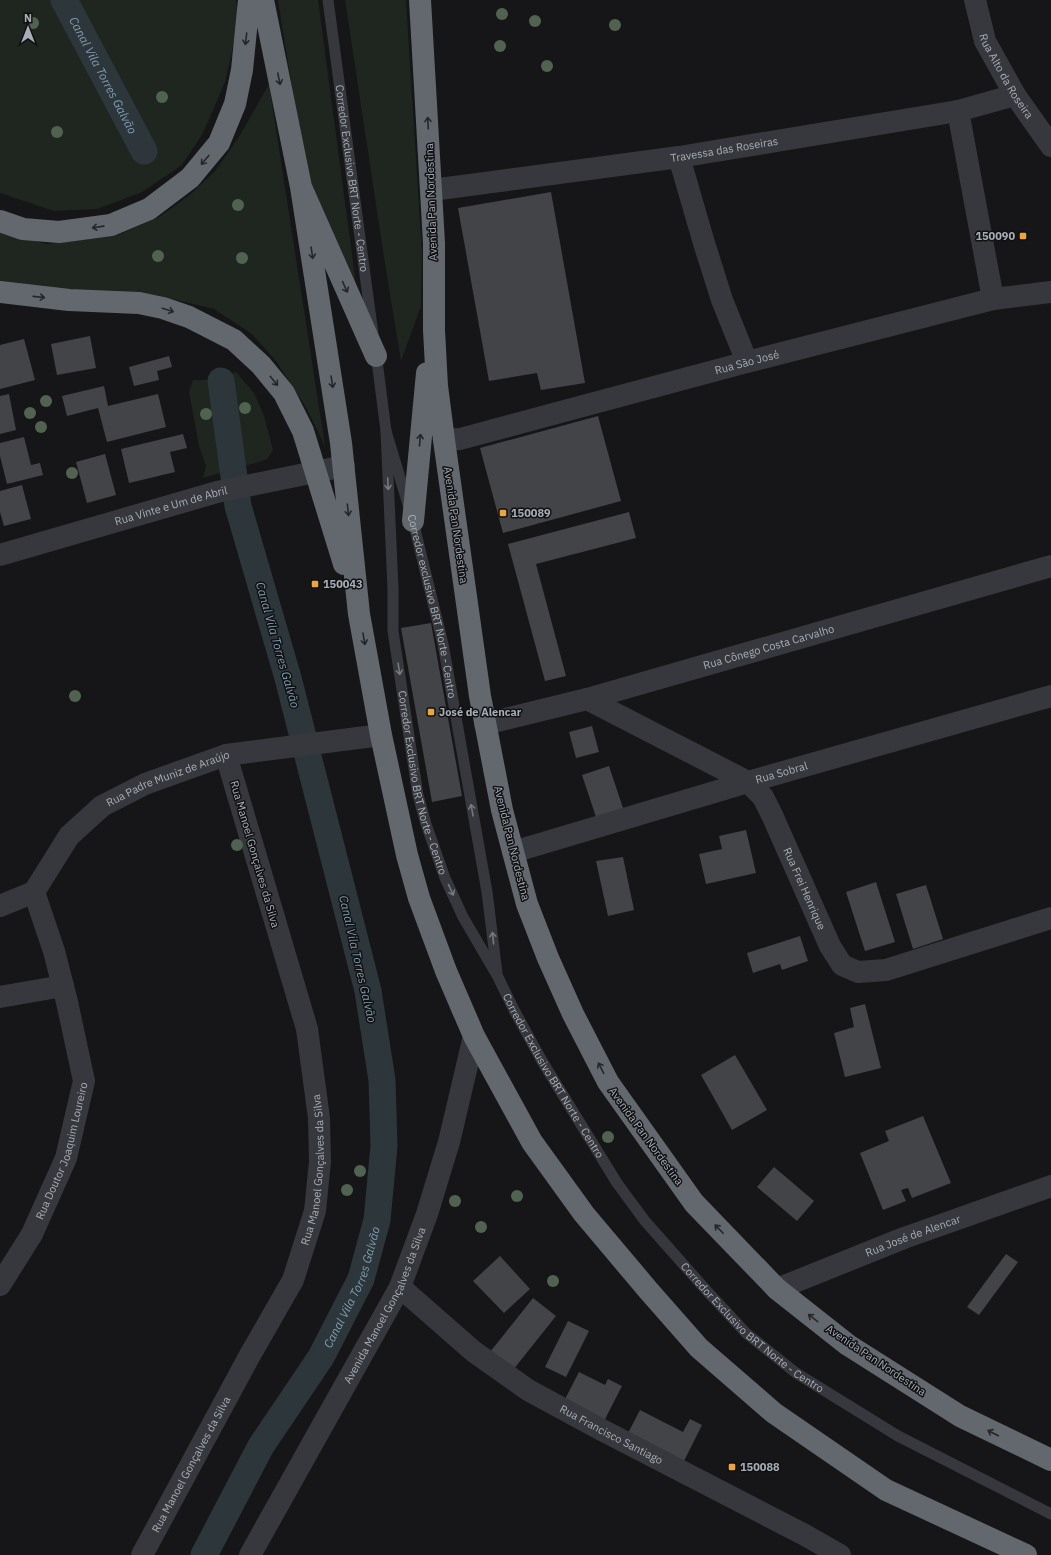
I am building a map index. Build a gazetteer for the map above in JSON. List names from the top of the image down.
{
  "streets": {
    "highway": ["Avenida Pan Nordestina"],
    "street": [
      "Rua Alto da Roseira",
      "Travessa das Roseiras",
      "Rua São José",
      "Rua Vinte e Um de Abril",
      "Rua Cônego Costa Carvalho",
      "Rua Sobral",
      "Rua Padre Muniz de Araújo",
      "Rua Manoel Gonçalves da Silva",
      "Rua Frei Henrique",
      "Rua Doutor Joaquim Loureiro",
      "Rua José de Alencar",
      "Avenida Manoel Gonçalves da Silva",
      "Rua Francisco Santiago"
    ],
    "lane": ["Corredor Exclusivo BRT Norte - Centro", "Corredor exclusivo BRT Norte - Centro"]
  },
  "crossings": [
    ["Rua Alto da Roseira", "Travessa das Roseiras"],
    ["Travessa das Roseiras", "Avenida Pan Nordestina"],
    ["Corredor Exclusivo BRT Norte - Centro", "Corredor exclusivo BRT Norte - Centro"],
    ["Avenida Pan Nordestina", "Rua São José"],
    ["Avenida Pan Nordestina", "Rua Cônego Costa Carvalho"],
    ["Avenida Pan Nordestina", "Rua Sobral"],
    ["Avenida Pan Nordestina", "Rua José de Alencar"],
    ["Rua Cônego Costa Carvalho", "Rua Frei Henrique"],
    ["Rua Sobral", "Rua Frei Henrique"],
    ["Rua Padre Muniz de Araújo", "Rua Manoel Gonçalves da Silva"],
    ["Rua Padre Muniz de Araújo", "Rua Doutor Joaquim Loureiro"],
    ["Avenida Manoel Gonçalves da Silva", "Rua Francisco Santiago"]
  ],
  "one_way": ["Corredor exclusivo BRT Norte - Centro"],
  "water": ["Canal Vila Torres Galvão"],
  "places": {
    "transit": [
      "150090",
      "150089",
      "150043",
      "José de Alencar",
      "150088"
    ]
  },
  "north": "top"
}
